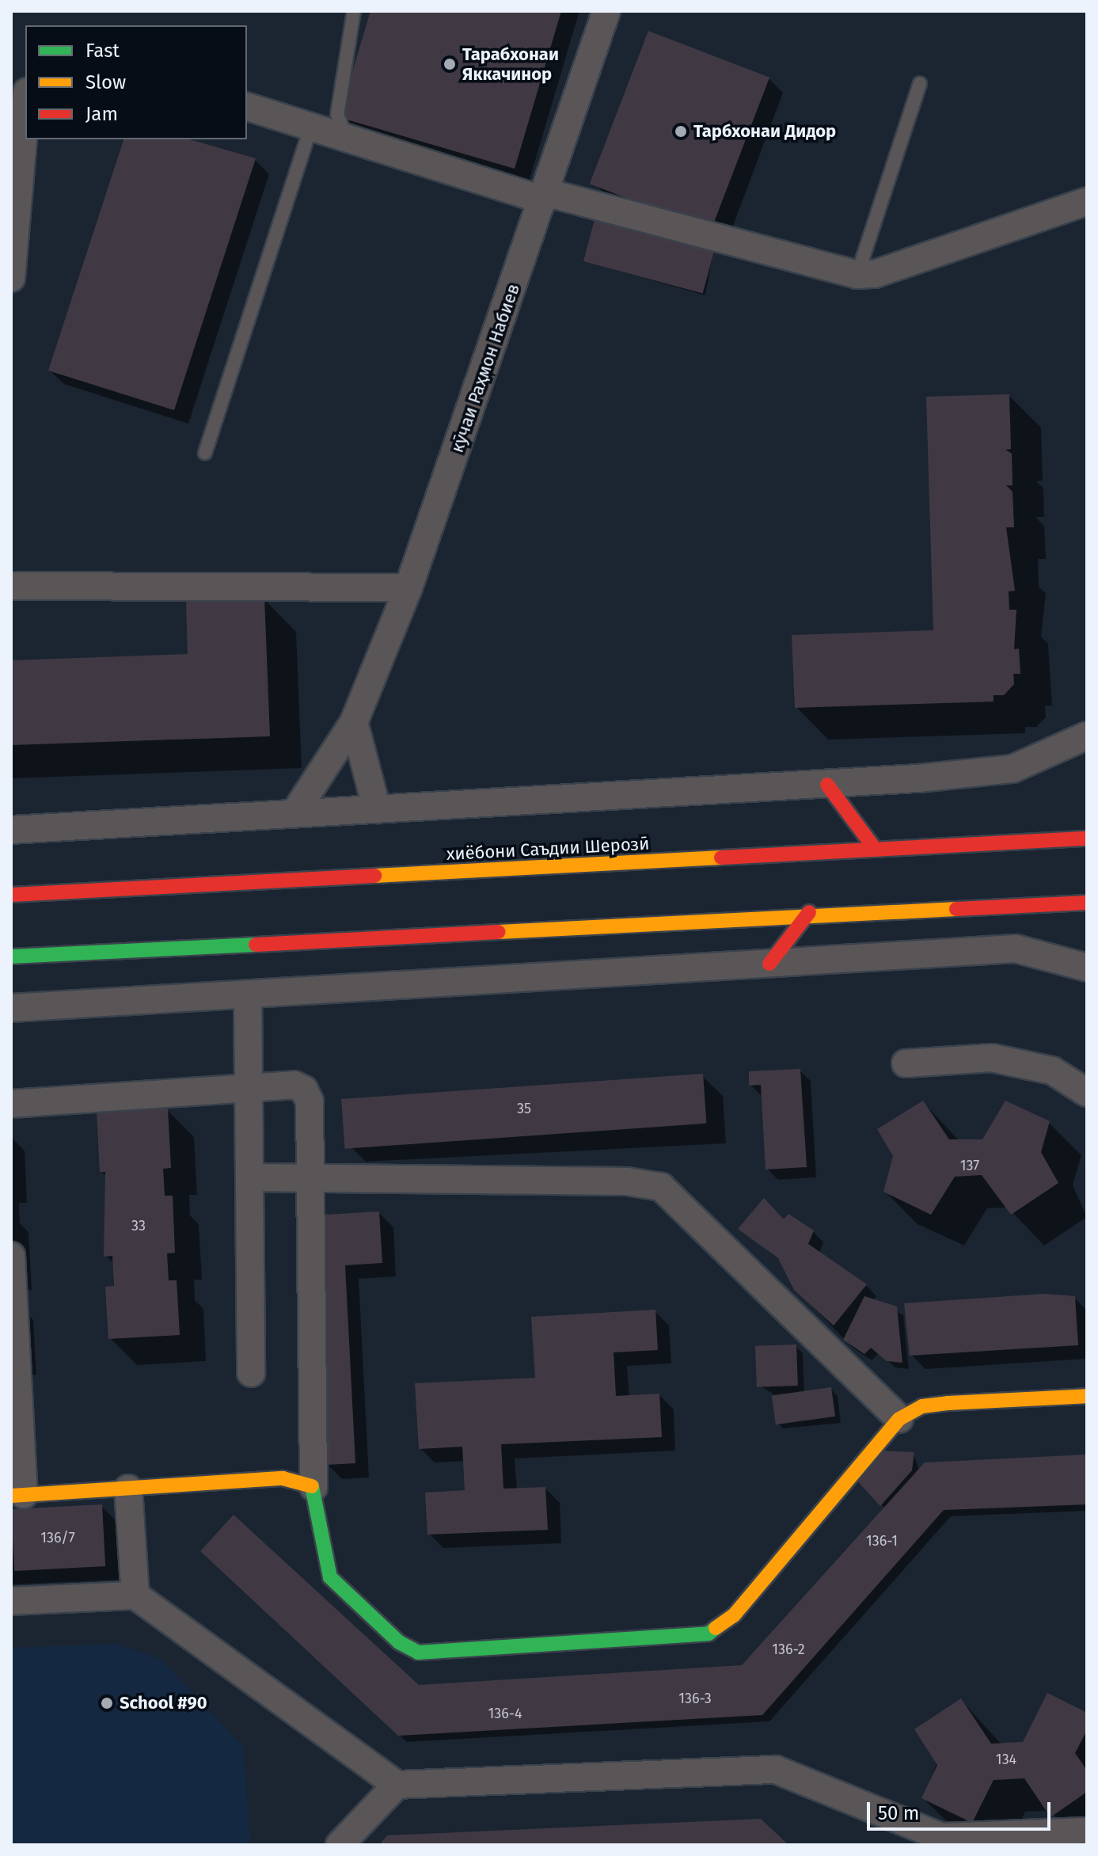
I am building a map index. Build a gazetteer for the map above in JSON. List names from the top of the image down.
{
  "streets": {
    "main road": ["хиёбони Саъдии Шерозӣ"],
    "street": ["кӯчаи Раҳмон Набиев"]
  },
  "places": ["Тарабхонаи Яккачинор", "Тарбхонаи Дидор", "School #90"],
  "house_numbers": [
    "35",
    "137",
    "33",
    "136/7",
    "136-1",
    "136-2",
    "136-3",
    "136-4",
    "134"
  ],
  "legend": ["Fast", "Slow", "Jam"],
  "scale_bar": "50 m"
}
